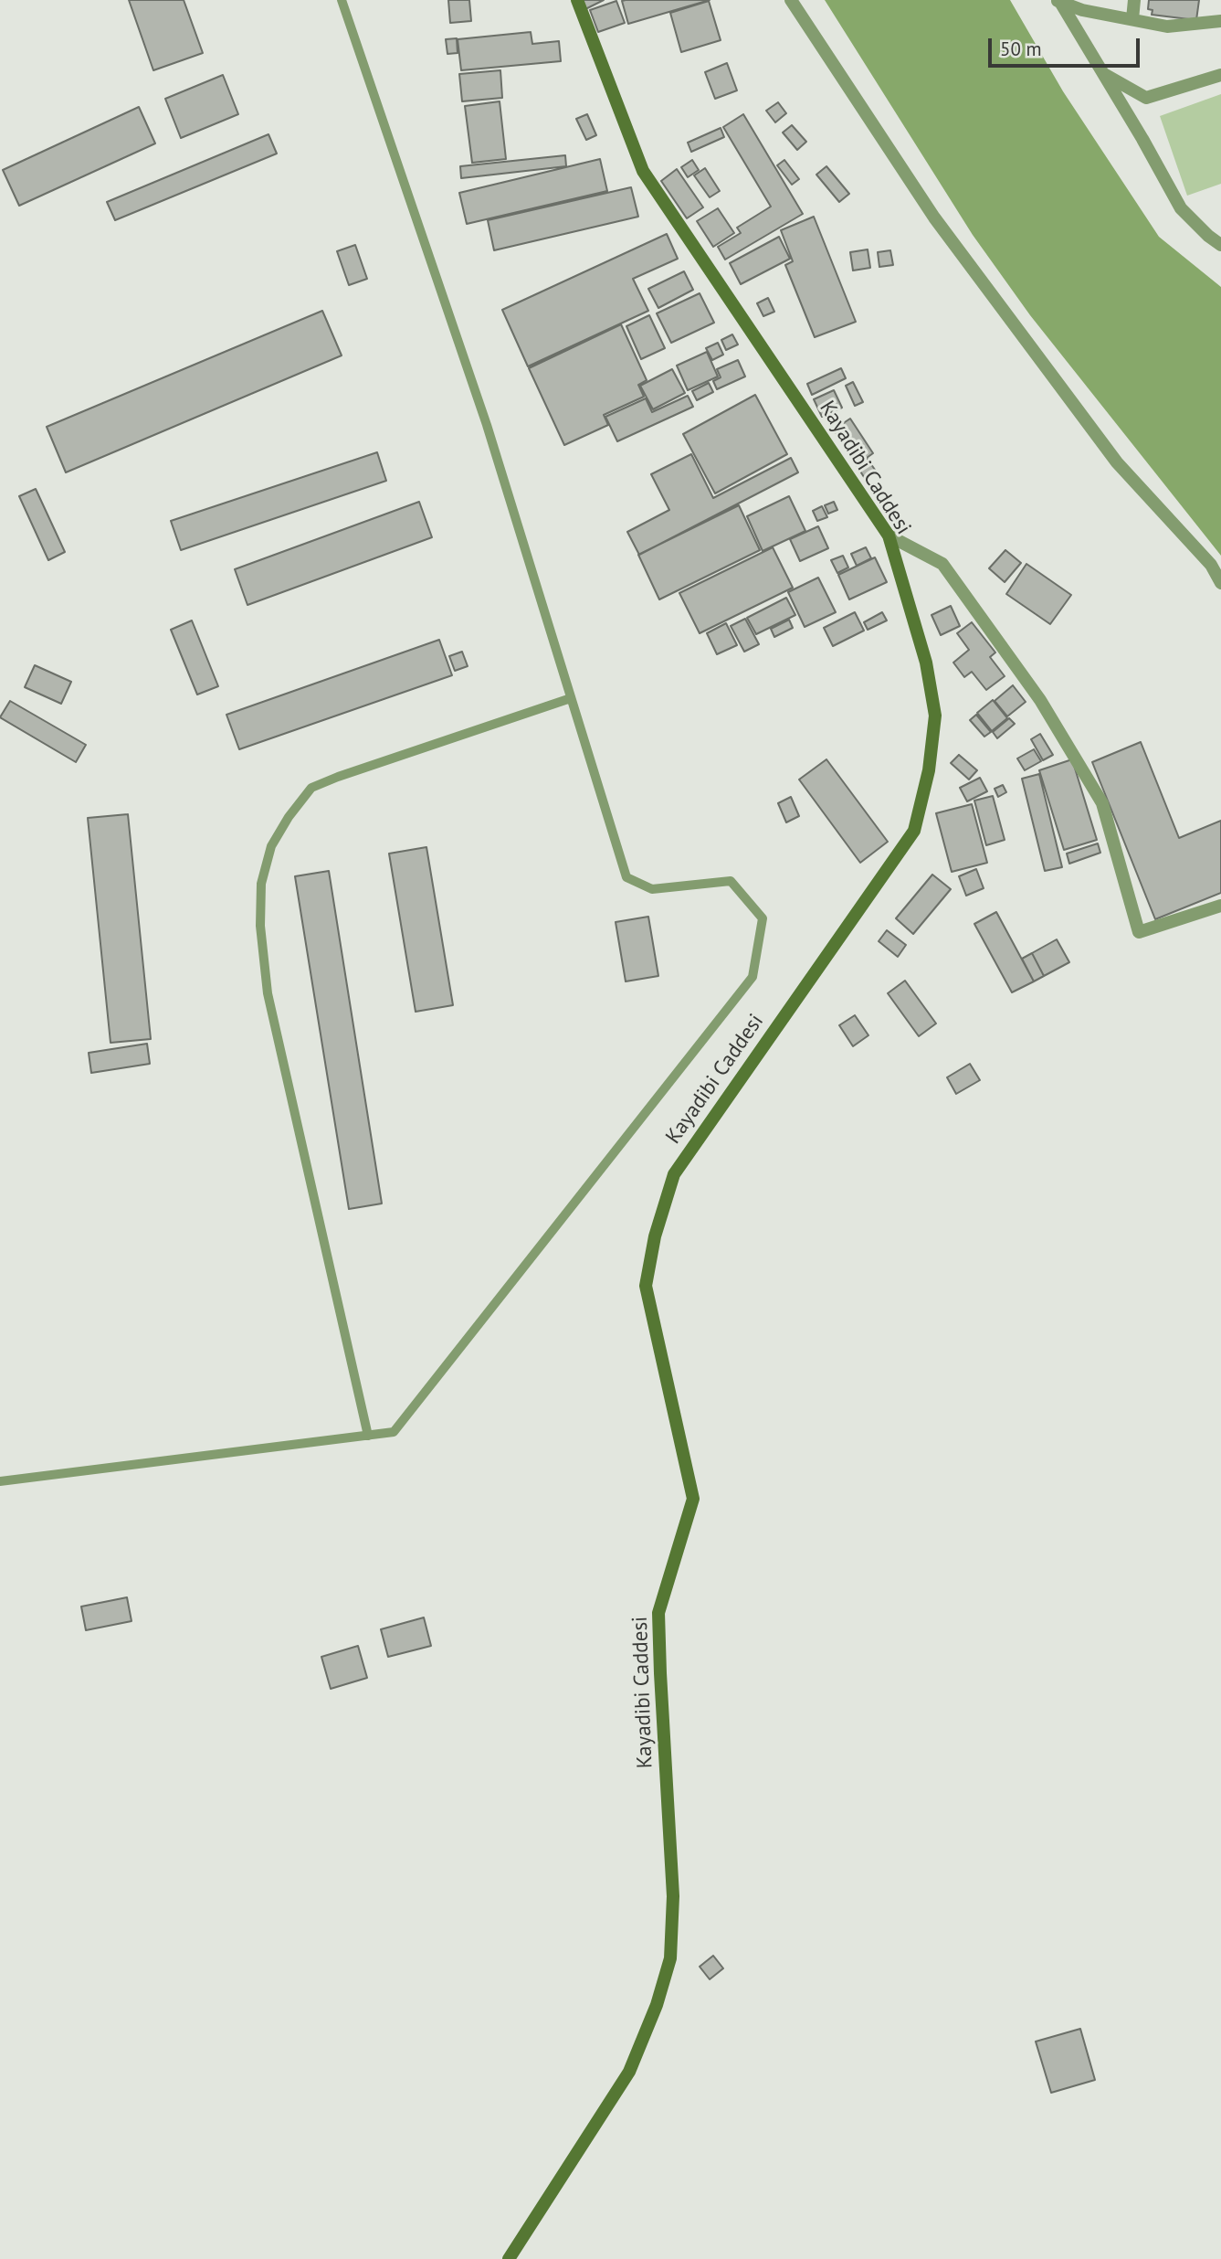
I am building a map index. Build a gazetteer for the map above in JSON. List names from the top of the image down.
{
  "streets": {
    "street": ["Kayadibi Caddesi"]
  },
  "scale_bar": "50 m"
}
